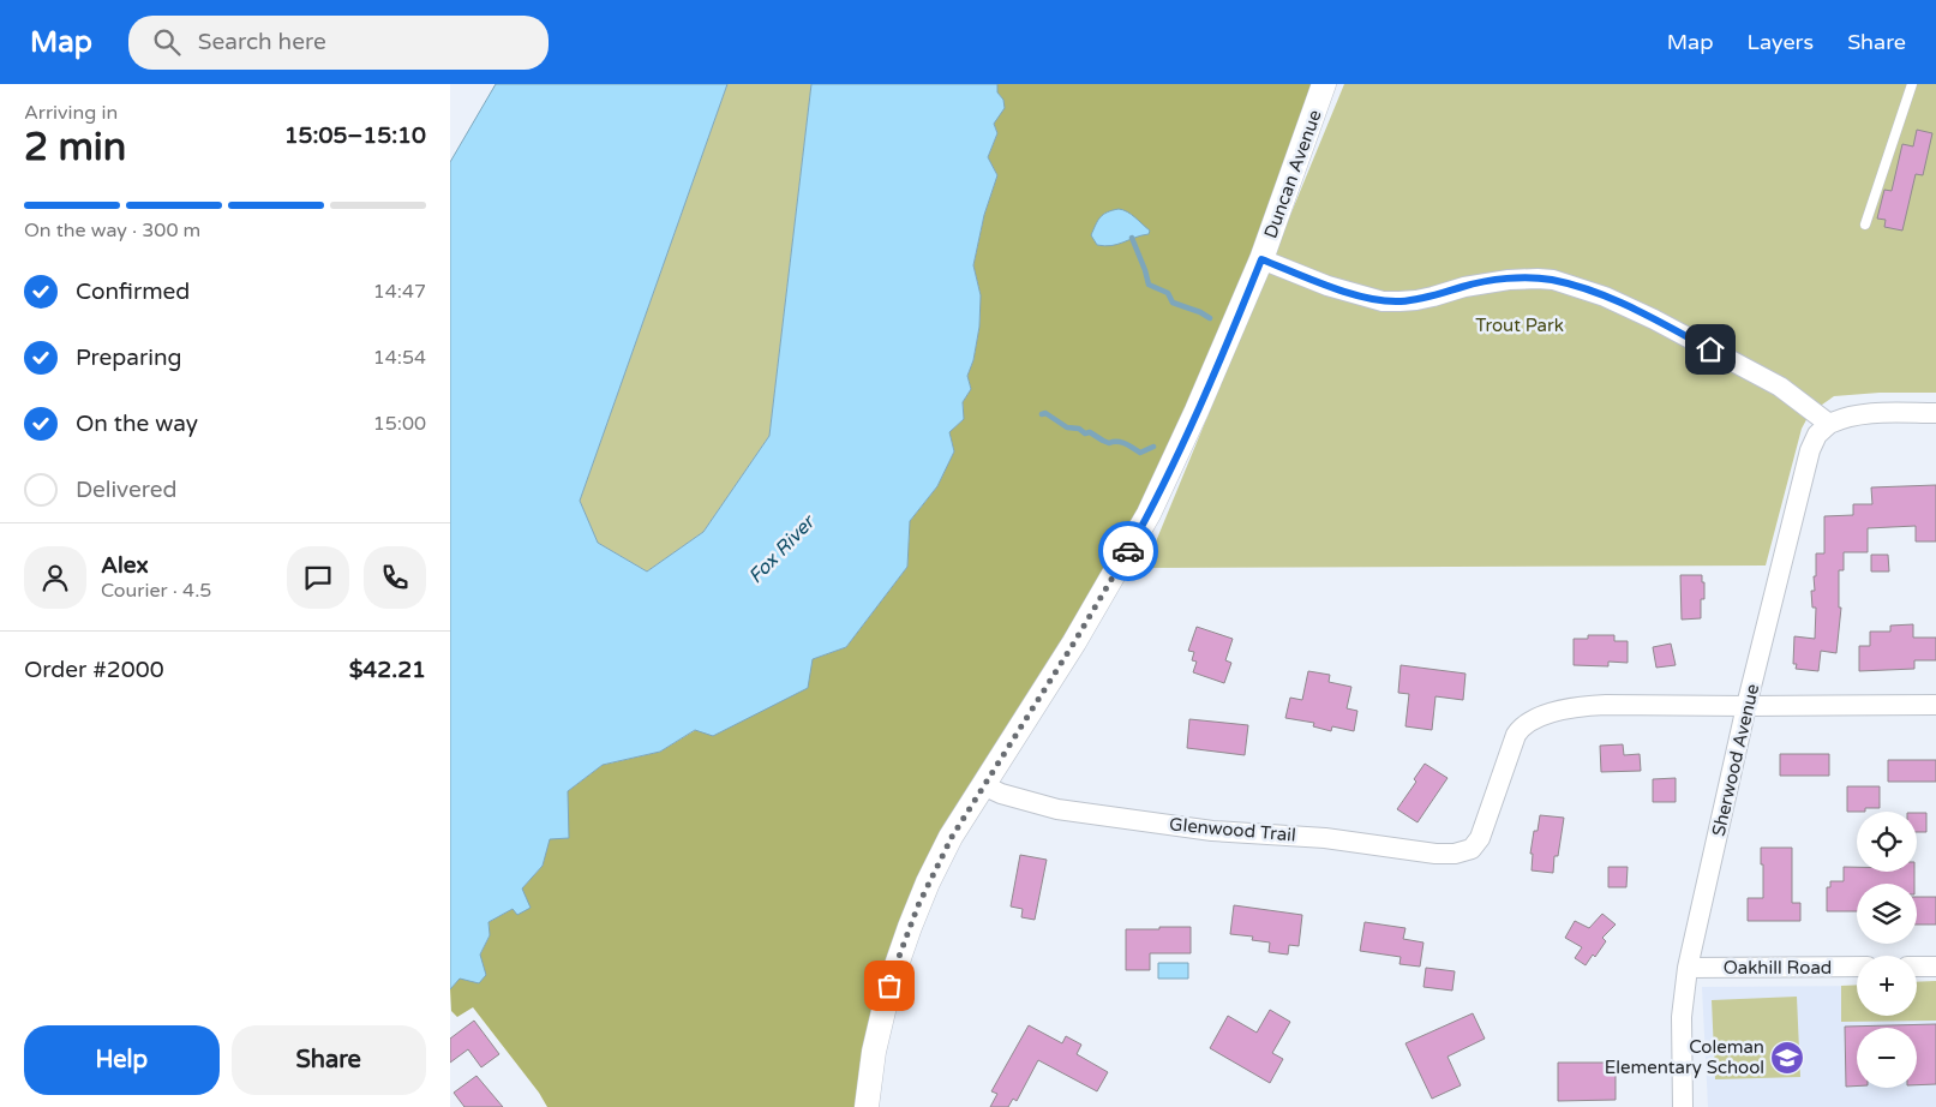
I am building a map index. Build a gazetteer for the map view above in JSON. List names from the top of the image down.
{
  "streets": {
    "street": [
      "Duncan Avenue",
      "Sherwood Avenue",
      "Glenwood Trail",
      "Oakhill Road"
    ]
  },
  "crossings": [
    ["Duncan Avenue", "Glenwood Trail"],
    ["Sherwood Avenue", "Glenwood Trail"],
    ["Sherwood Avenue", "Oakhill Road"]
  ],
  "water": ["Fox River"],
  "parks": ["Trout Park"],
  "places": {
    "school or university": ["Coleman Elementary School"]
  },
  "page": {
    "header": "Map",
    "search": "Search here",
    "nav": ["Map", "Layers", "Share"],
    "heading": ["2 min", "Arriving in", "15:05–15:10"],
    "panel": [
      "Alex",
      "Courier · 4.5",
      "Order #2000",
      "$42.21"
    ],
    "bar": "On the way · 300 m",
    "list": [
      ["Confirmed", "14:47"],
      ["Preparing", "14:54"],
      ["On the way", "15:00"],
      "Delivered"
    ],
    "map_buttons": ["+", "−"],
    "buttons": ["Help", "Share"]
  }
}
